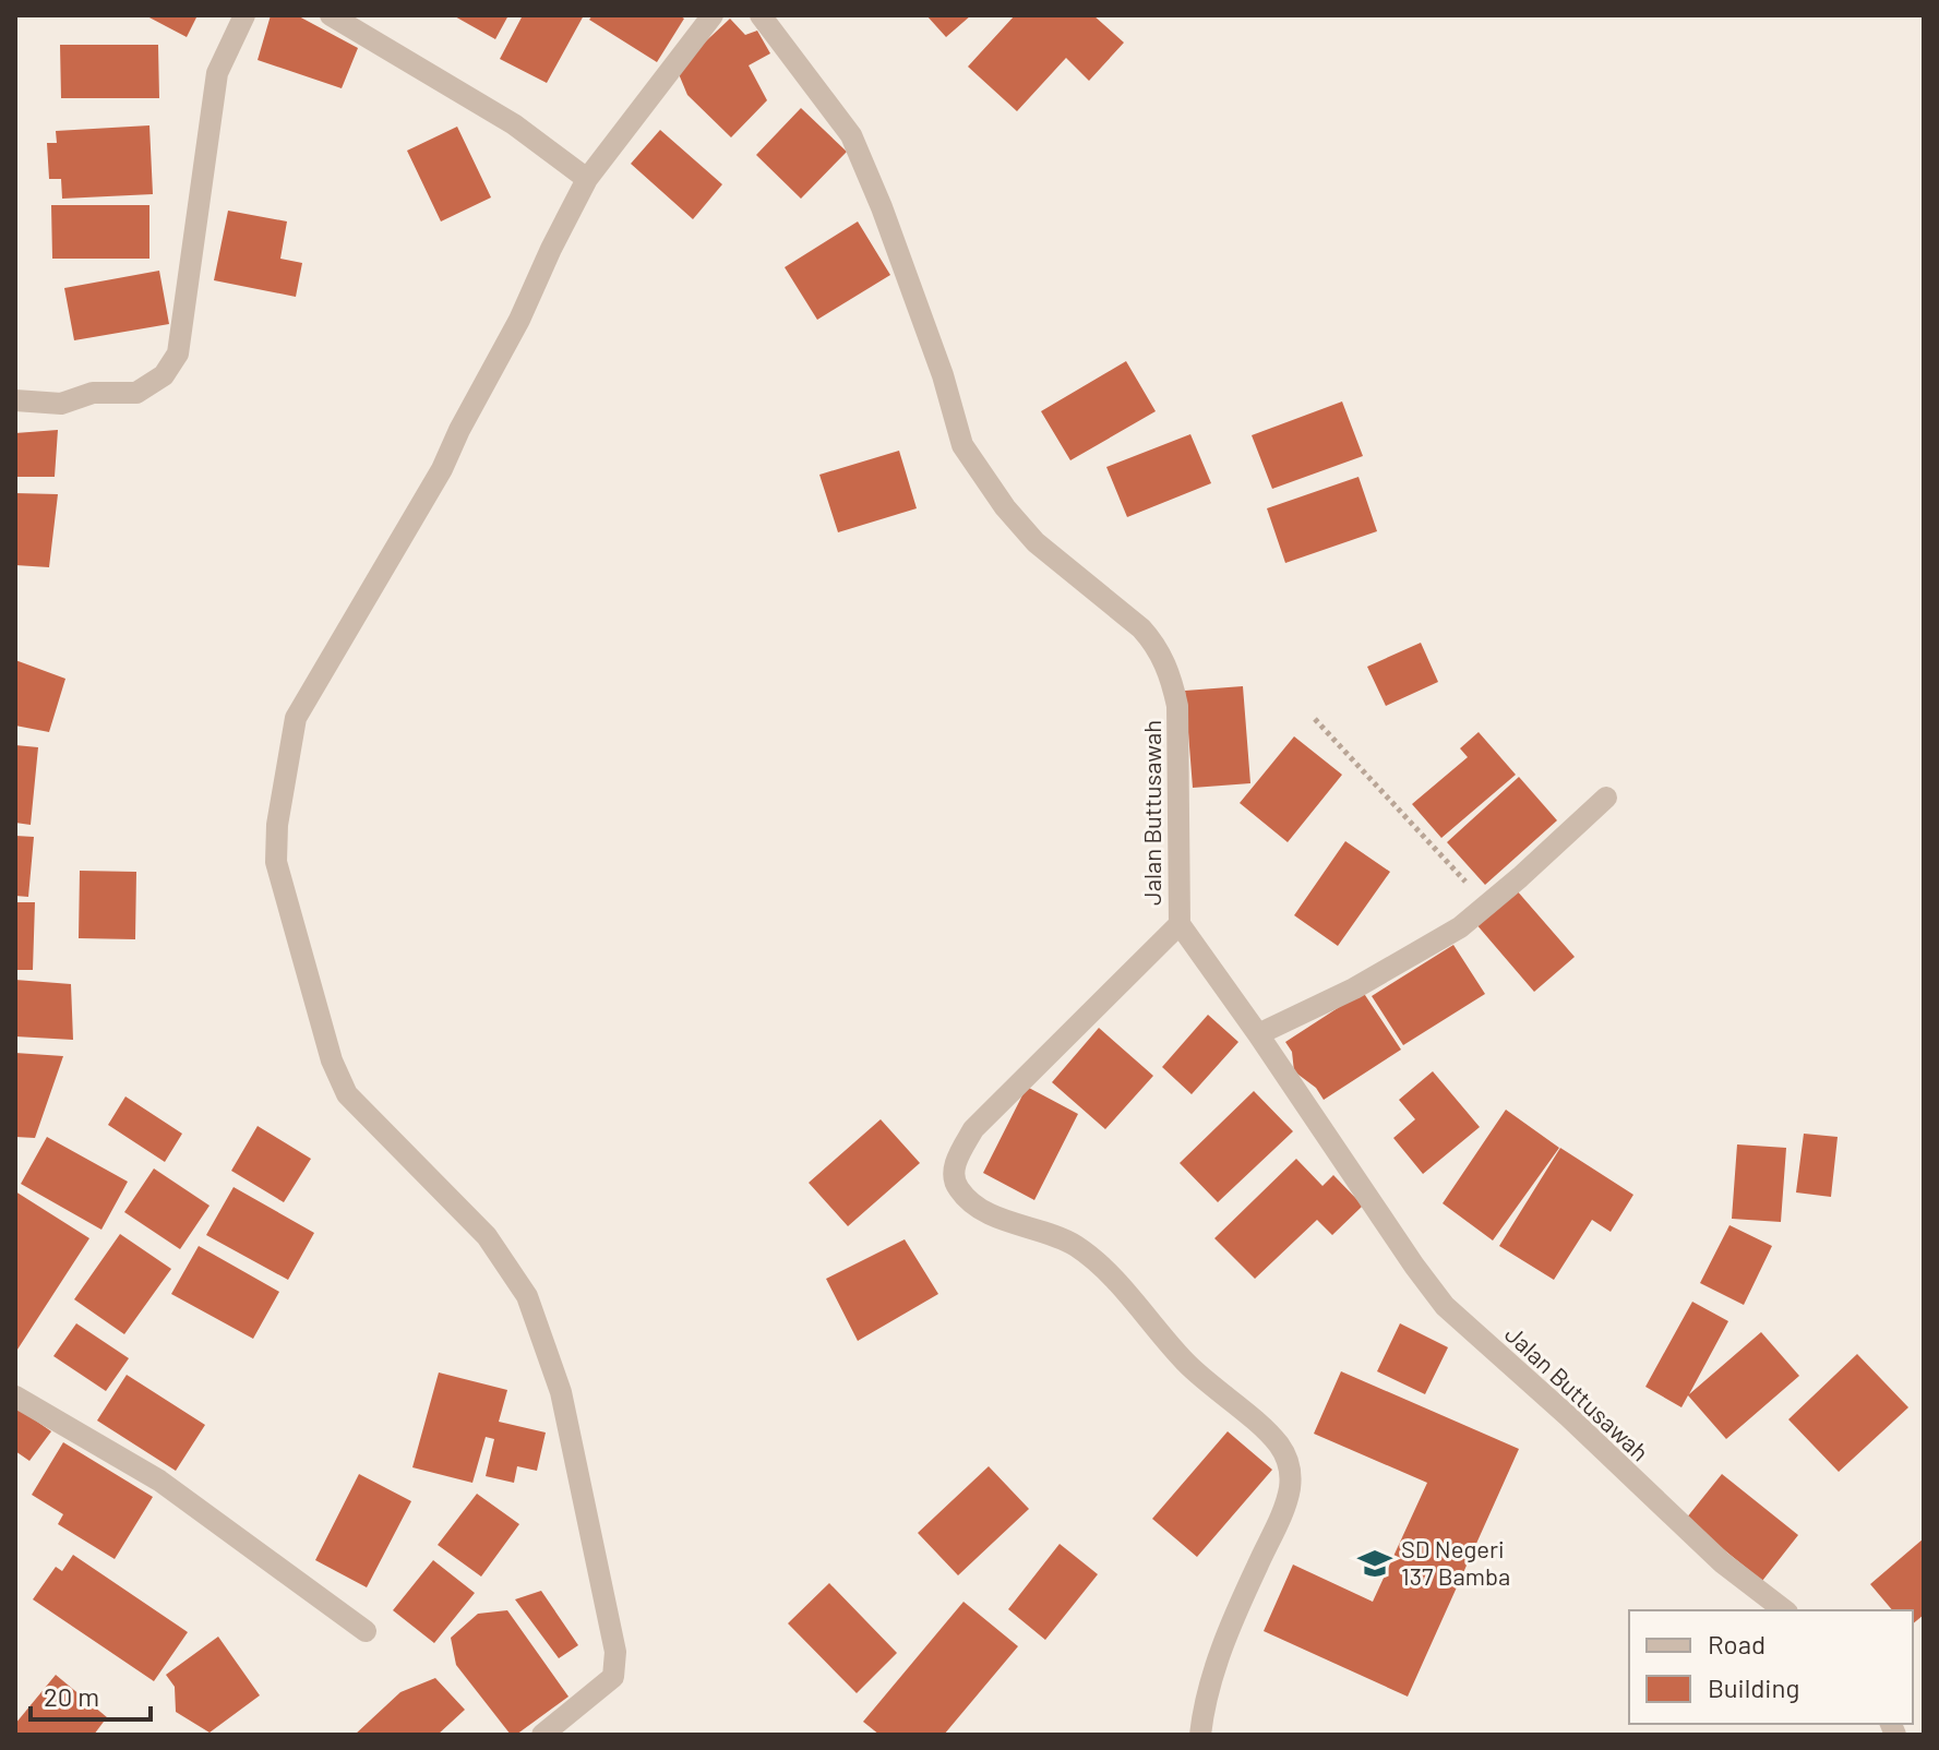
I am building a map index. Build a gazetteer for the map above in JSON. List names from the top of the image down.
{
  "streets": {
    "street": ["Jalan Buttusawah"]
  },
  "places": {
    "school or university": ["SD Negeri 137 Bamba"]
  },
  "legend": ["Road", "Building"],
  "scale_bar": "20 m"
}
